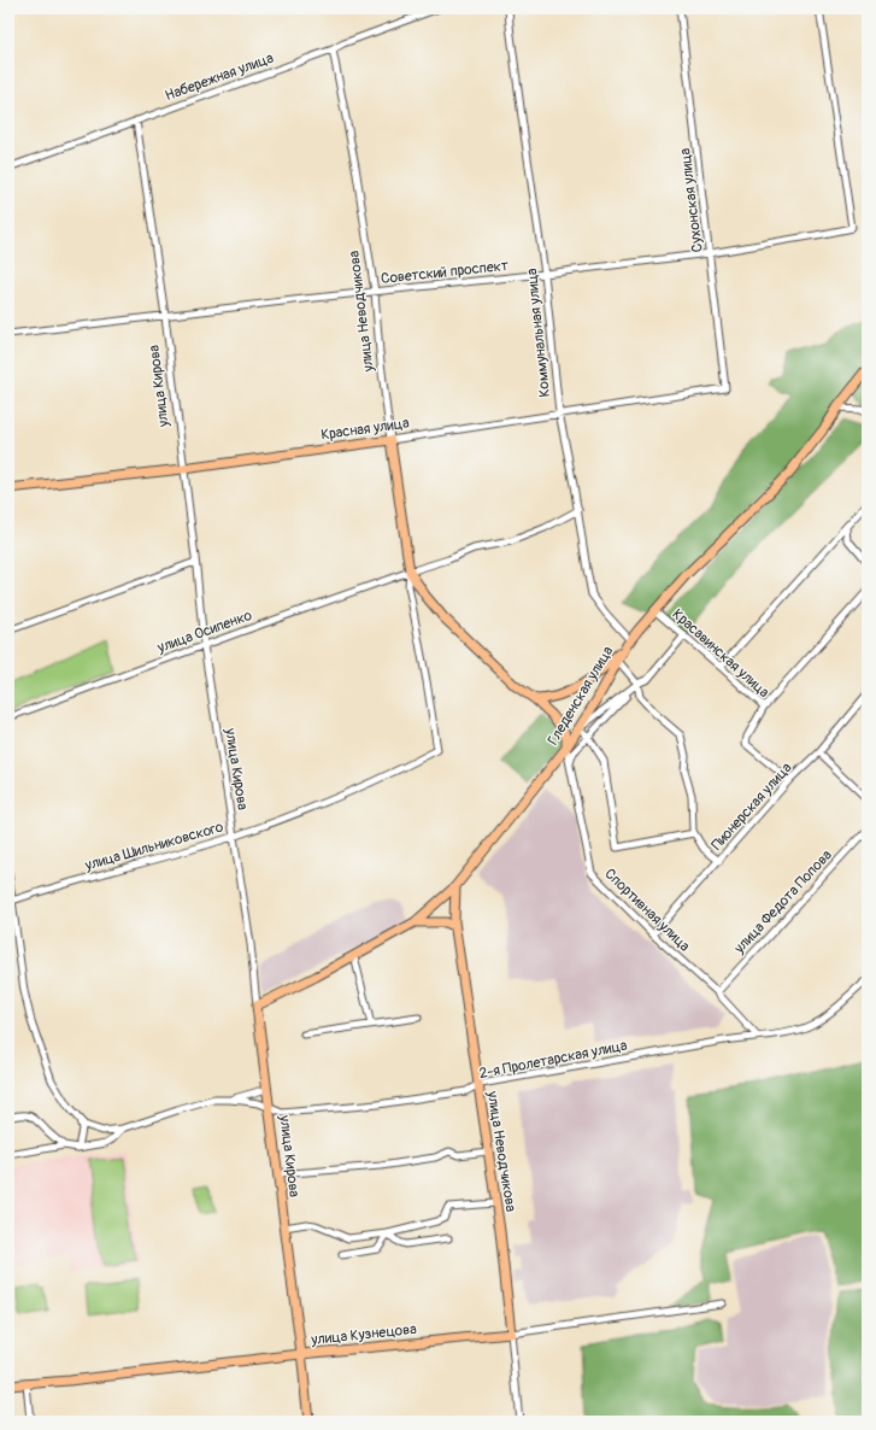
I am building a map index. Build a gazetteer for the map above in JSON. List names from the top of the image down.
{
  "streets": {
    "main road": [
      "улица Неводчикова",
      "улица Кирова",
      "Красная улица",
      "Гледенская улица",
      "улица Кузнецова"
    ],
    "street": [
      "Набережная улица",
      "Сухонская улица",
      "Советский проспект",
      "Коммунальная улица",
      "улица Осипенко",
      "Красавинская улица",
      "Пионерская улица",
      "улица Шильниковского",
      "улица Федота Попова",
      "Спортивная улица",
      "2-я Пролетарская улица"
    ]
  },
  "crossings": [
    ["Набережная улица", "улица Неводчикова"],
    ["Набережная улица", "улица Кирова"],
    ["Сухонская улица", "Советский проспект"],
    ["Сухонская улица", "Красная улица"],
    ["Советский проспект", "улица Неводчикова"],
    ["Советский проспект", "Коммунальная улица"],
    ["Советский проспект", "улица Кирова"],
    ["улица Неводчикова", "Красная улица"],
    ["улица Неводчикова", "улица Осипенко"],
    ["улица Неводчикова", "Гледенская улица"],
    ["улица Неводчикова", "улица Шильниковского"],
    ["улица Неводчикова", "Спортивная улица"],
    ["улица Неводчикова", "2-я Пролетарская улица"],
    ["улица Неводчикова", "улица Кузнецова"],
    ["Коммунальная улица", "Красная улица"],
    ["Коммунальная улица", "улица Осипенко"],
    ["Коммунальная улица", "Гледенская улица"],
    ["улица Кирова", "Красная улица"],
    ["улица Кирова", "улица Осипенко"],
    ["улица Кирова", "Гледенская улица"],
    ["улица Кирова", "улица Шильниковского"],
    ["улица Кирова", "2-я Пролетарская улица"],
    ["улица Кирова", "улица Кузнецова"],
    ["Красавинская улица", "Гледенская улица"],
    ["Красавинская улица", "Пионерская улица"],
    ["Гледенская улица", "Спортивная улица"],
    ["Пионерская улица", "Спортивная улица"],
    ["улица Федота Попова", "Спортивная улица"],
    ["Спортивная улица", "2-я Пролетарская улица"]
  ]
}
